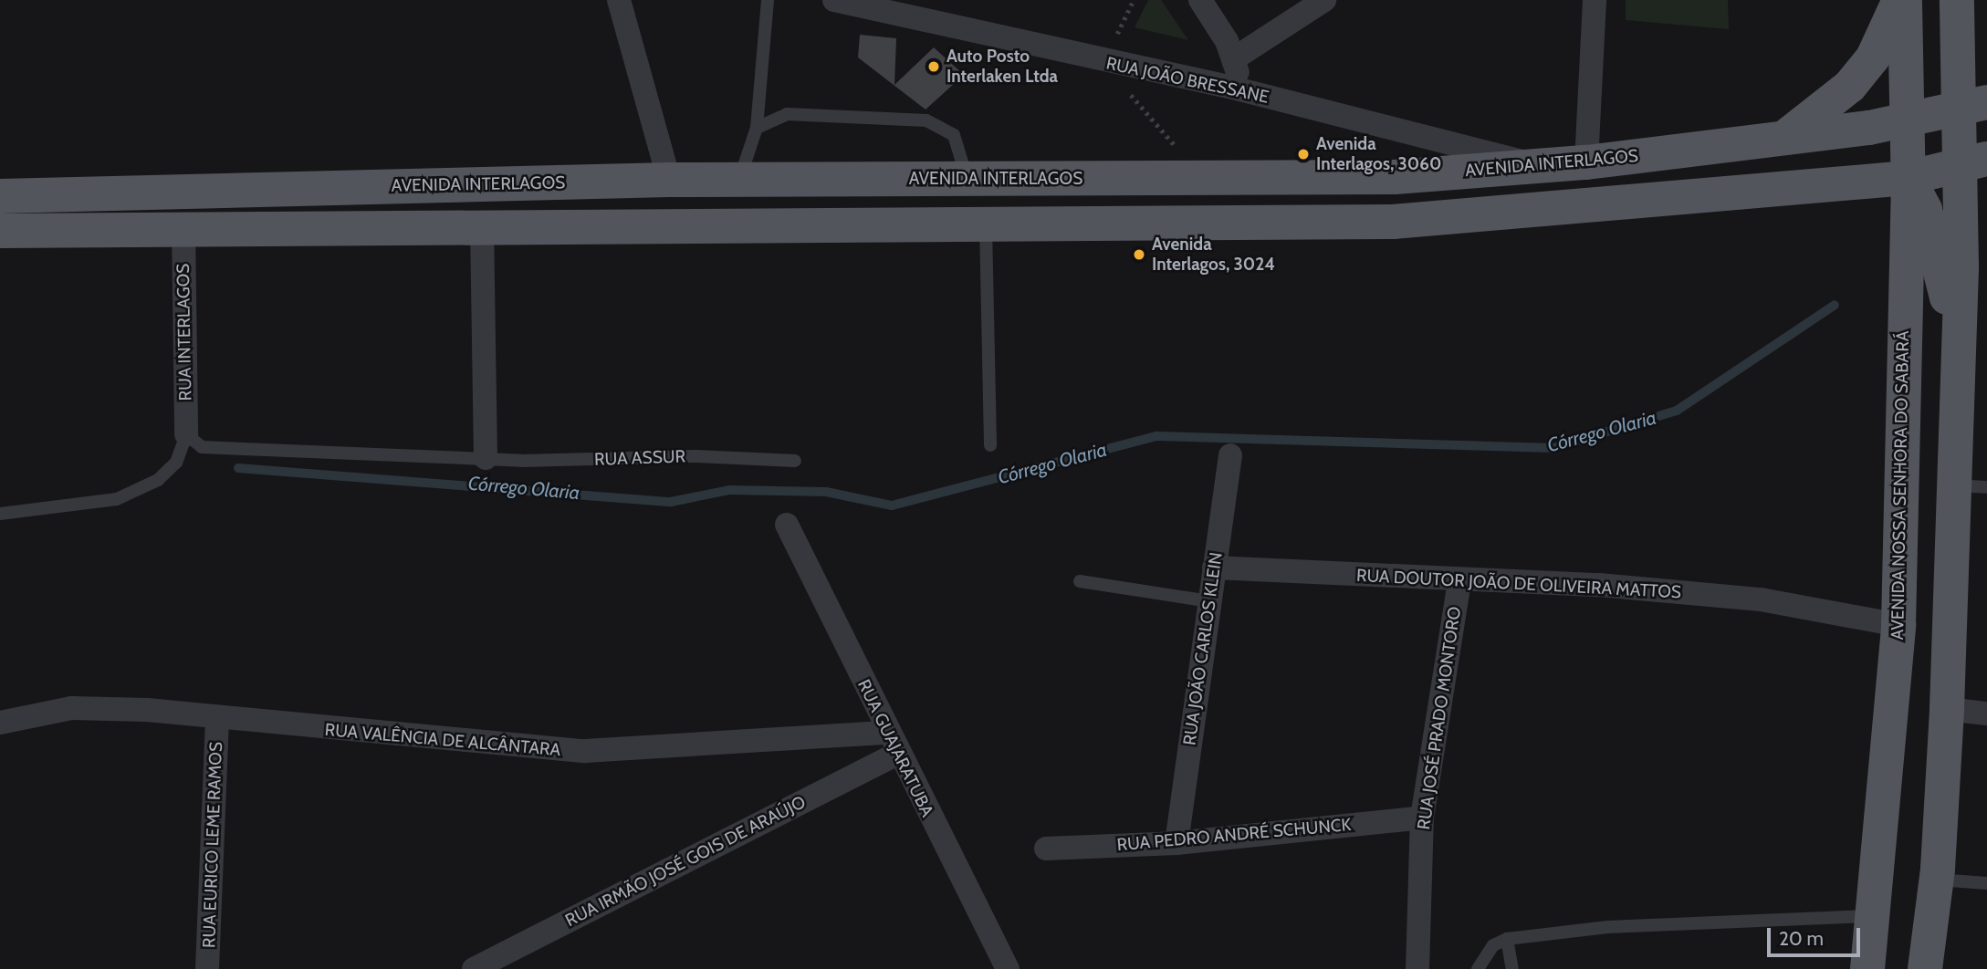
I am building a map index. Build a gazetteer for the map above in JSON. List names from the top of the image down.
{
  "streets": {
    "main road": ["AVENIDA INTERLAGOS", "AVENIDA NOSSA SENHORA DO SABARÁ"],
    "street": [
      "RUA JOÃO BRESSANE",
      "RUA INTERLAGOS",
      "RUA DOUTOR JOÃO DE OLIVEIRA MATTOS",
      "RUA JOÃO CARLOS KLEIN",
      "RUA JOSÉ PRADO MONTORO",
      "RUA VALÊNCIA DE ALCÂNTARA",
      "RUA GUAJARATUBA",
      "RUA PEDRO ANDRÉ SCHUNCK",
      "RUA EURICO LEME RAMOS",
      "RUA IRMÃO JOSÉ GOIS DE ARAÚJO"
    ],
    "lane": ["RUA ASSUR"]
  },
  "crossings": [
    ["RUA JOÃO BRESSANE", "AVENIDA INTERLAGOS"],
    ["AVENIDA INTERLAGOS", "AVENIDA NOSSA SENHORA DO SABARÁ"],
    ["RUA INTERLAGOS", "RUA ASSUR"],
    ["AVENIDA NOSSA SENHORA DO SABARÁ", "RUA DOUTOR JOÃO DE OLIVEIRA MATTOS"],
    ["RUA DOUTOR JOÃO DE OLIVEIRA MATTOS", "RUA JOÃO CARLOS KLEIN"],
    ["RUA DOUTOR JOÃO DE OLIVEIRA MATTOS", "RUA JOSÉ PRADO MONTORO"],
    ["RUA JOÃO CARLOS KLEIN", "RUA PEDRO ANDRÉ SCHUNCK"],
    ["RUA JOSÉ PRADO MONTORO", "RUA PEDRO ANDRÉ SCHUNCK"],
    ["RUA VALÊNCIA DE ALCÂNTARA", "RUA GUAJARATUBA"],
    ["RUA VALÊNCIA DE ALCÂNTARA", "RUA EURICO LEME RAMOS"],
    ["RUA VALÊNCIA DE ALCÂNTARA", "RUA IRMÃO JOSÉ GOIS DE ARAÚJO"],
    ["RUA GUAJARATUBA", "RUA IRMÃO JOSÉ GOIS DE ARAÚJO"]
  ],
  "water": ["Córrego Olaria"],
  "places": ["Auto Posto Interlaken Ltda", "Avenida Interlagos, 3060", "Avenida Interlagos, 3024"],
  "scale_bar": "20 m"
}
